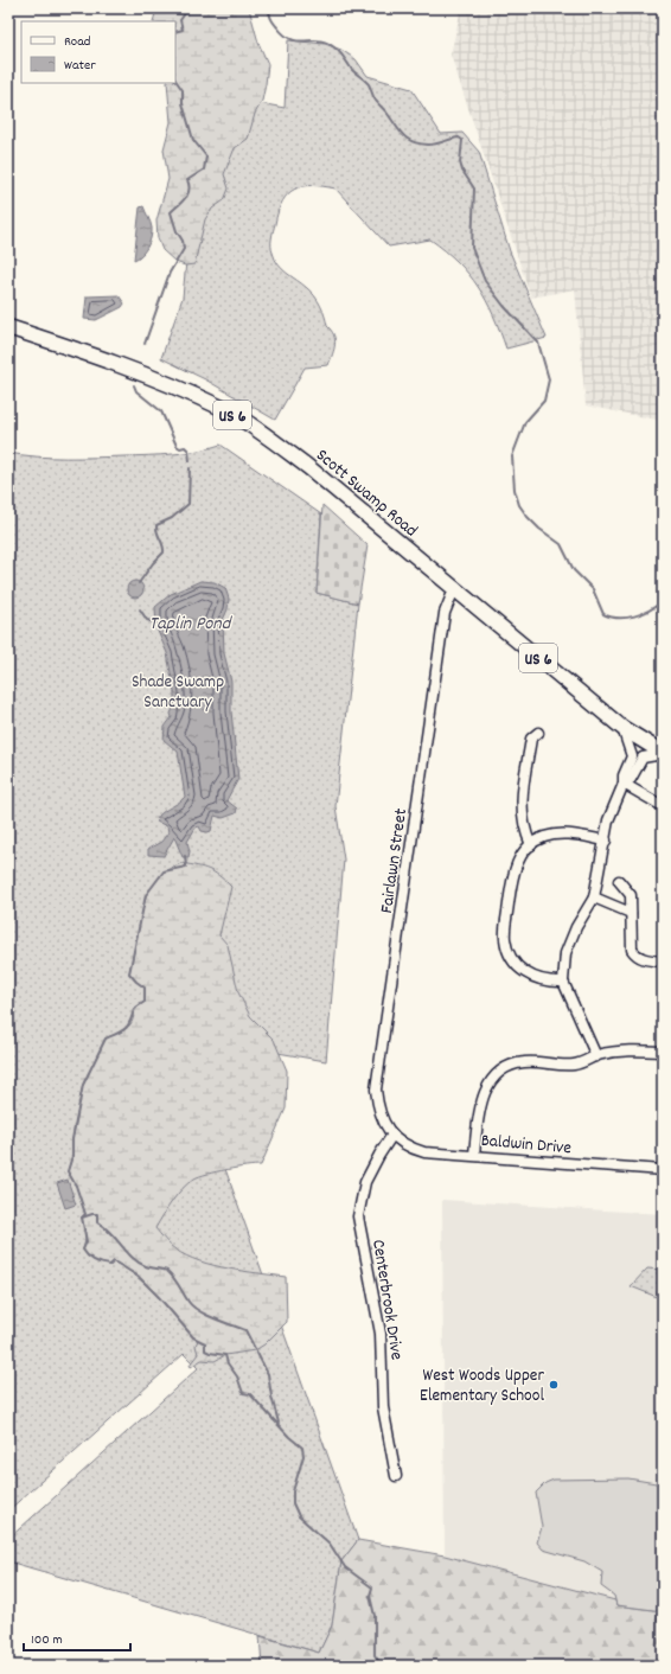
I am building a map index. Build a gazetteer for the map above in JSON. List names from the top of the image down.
{
  "streets": {
    "highway": ["US 6", "Scott Swamp Road"],
    "street": ["Fairlawn Street", "Baldwin Drive", "Centerbrook Drive"]
  },
  "crossings": [
    ["Scott Swamp Road", "Fairlawn Street"],
    ["Fairlawn Street", "Baldwin Drive"],
    ["Fairlawn Street", "Centerbrook Drive"],
    ["Baldwin Drive", "Centerbrook Drive"]
  ],
  "water": ["Taplin Pond"],
  "parks": ["Shade Swamp Sanctuary"],
  "places": ["West Woods Upper Elementary School"],
  "legend": ["Road", "Water"],
  "scale_bar": "100 m"
}
